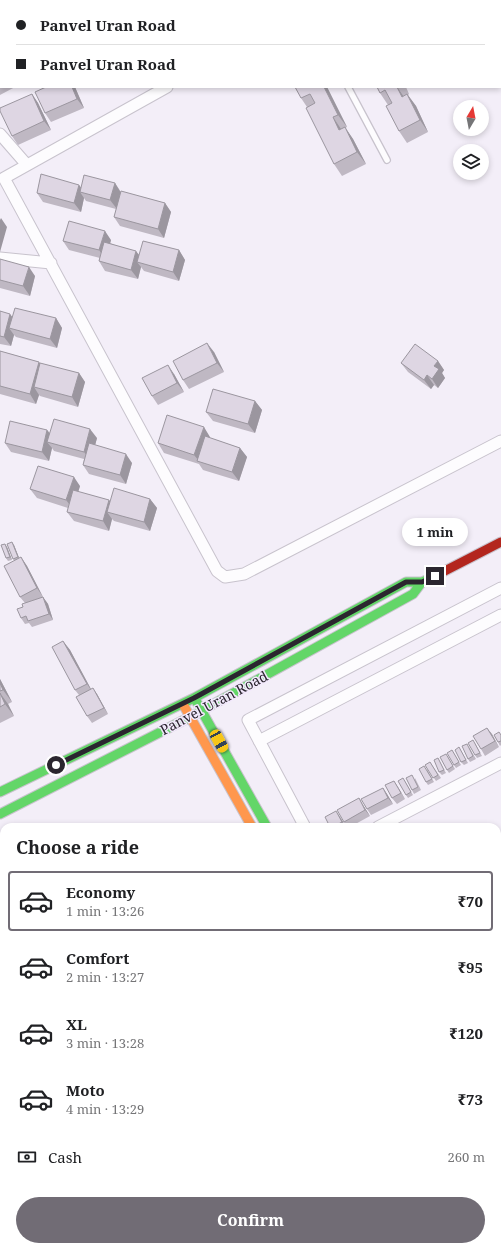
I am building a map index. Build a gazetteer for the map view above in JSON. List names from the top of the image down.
{
  "streets": {
    "main road": ["Panvel Uran Road"]
  },
  "north": "top",
  "page": {
    "banner": ["Panvel Uran Road", "Panvel Uran Road"],
    "bubble": "1 min",
    "heading": "Choose a ride",
    "list": [
      {
        "name": "Economy",
        "note": "1 min · 13:26",
        "value": "₹70"
      },
      {
        "name": "Comfort",
        "note": "2 min · 13:27",
        "value": "₹95"
      },
      {
        "name": "XL",
        "note": "3 min · 13:28",
        "value": "₹120"
      },
      {
        "name": "Moto",
        "note": "4 min · 13:29",
        "value": "₹73"
      }
    ],
    "pay": ["Cash", "260 m"],
    "buttons": "Confirm"
  }
}
